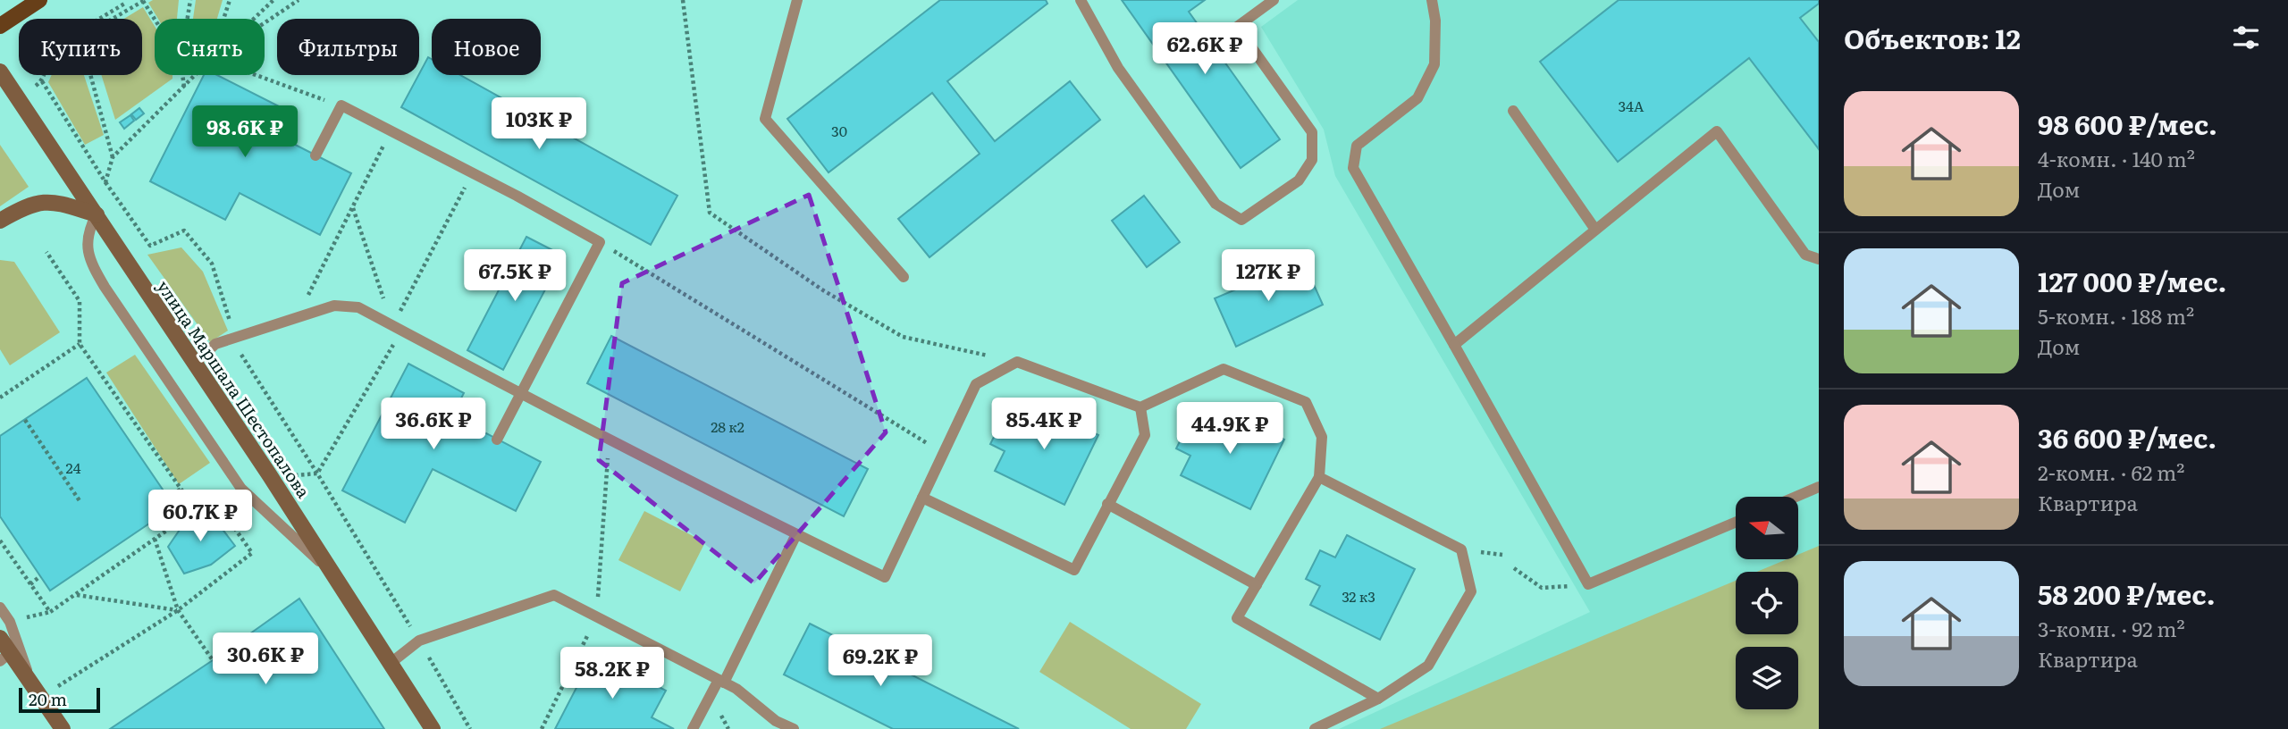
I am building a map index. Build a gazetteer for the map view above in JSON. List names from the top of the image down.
{
  "streets": {
    "street": ["улица Маршала Шестопалова"]
  },
  "house_numbers": [
    "34А",
    "30",
    "28 к2",
    "24",
    "32 к3"
  ],
  "scale_bar": "20 m",
  "north": "left",
  "page": {
    "heading": "Объектов: 12",
    "chip": [
      "Купить",
      "Снять",
      "Фильтры",
      "Новое"
    ],
    "price": [
      "62.6K ₽",
      "103K ₽",
      "98.6K ₽",
      "67.5K ₽",
      "127K ₽",
      "36.6K ₽",
      "85.4K ₽",
      "44.9K ₽",
      "60.7K ₽",
      "30.6K ₽",
      "69.2K ₽",
      "58.2K ₽"
    ],
    "list": [
      {
        "name": "98 600 ₽/мес.",
        "note": "4-комн. · 140 m² · Дом"
      },
      {
        "name": "127 000 ₽/мес.",
        "note": "5-комн. · 188 m² · Дом"
      },
      {
        "name": "36 600 ₽/мес.",
        "note": "2-комн. · 62 m² · Квартира"
      },
      {
        "name": "58 200 ₽/мес.",
        "note": "3-комн. · 92 m² · Квартира"
      }
    ],
    "scale": "20 m"
  }
}
